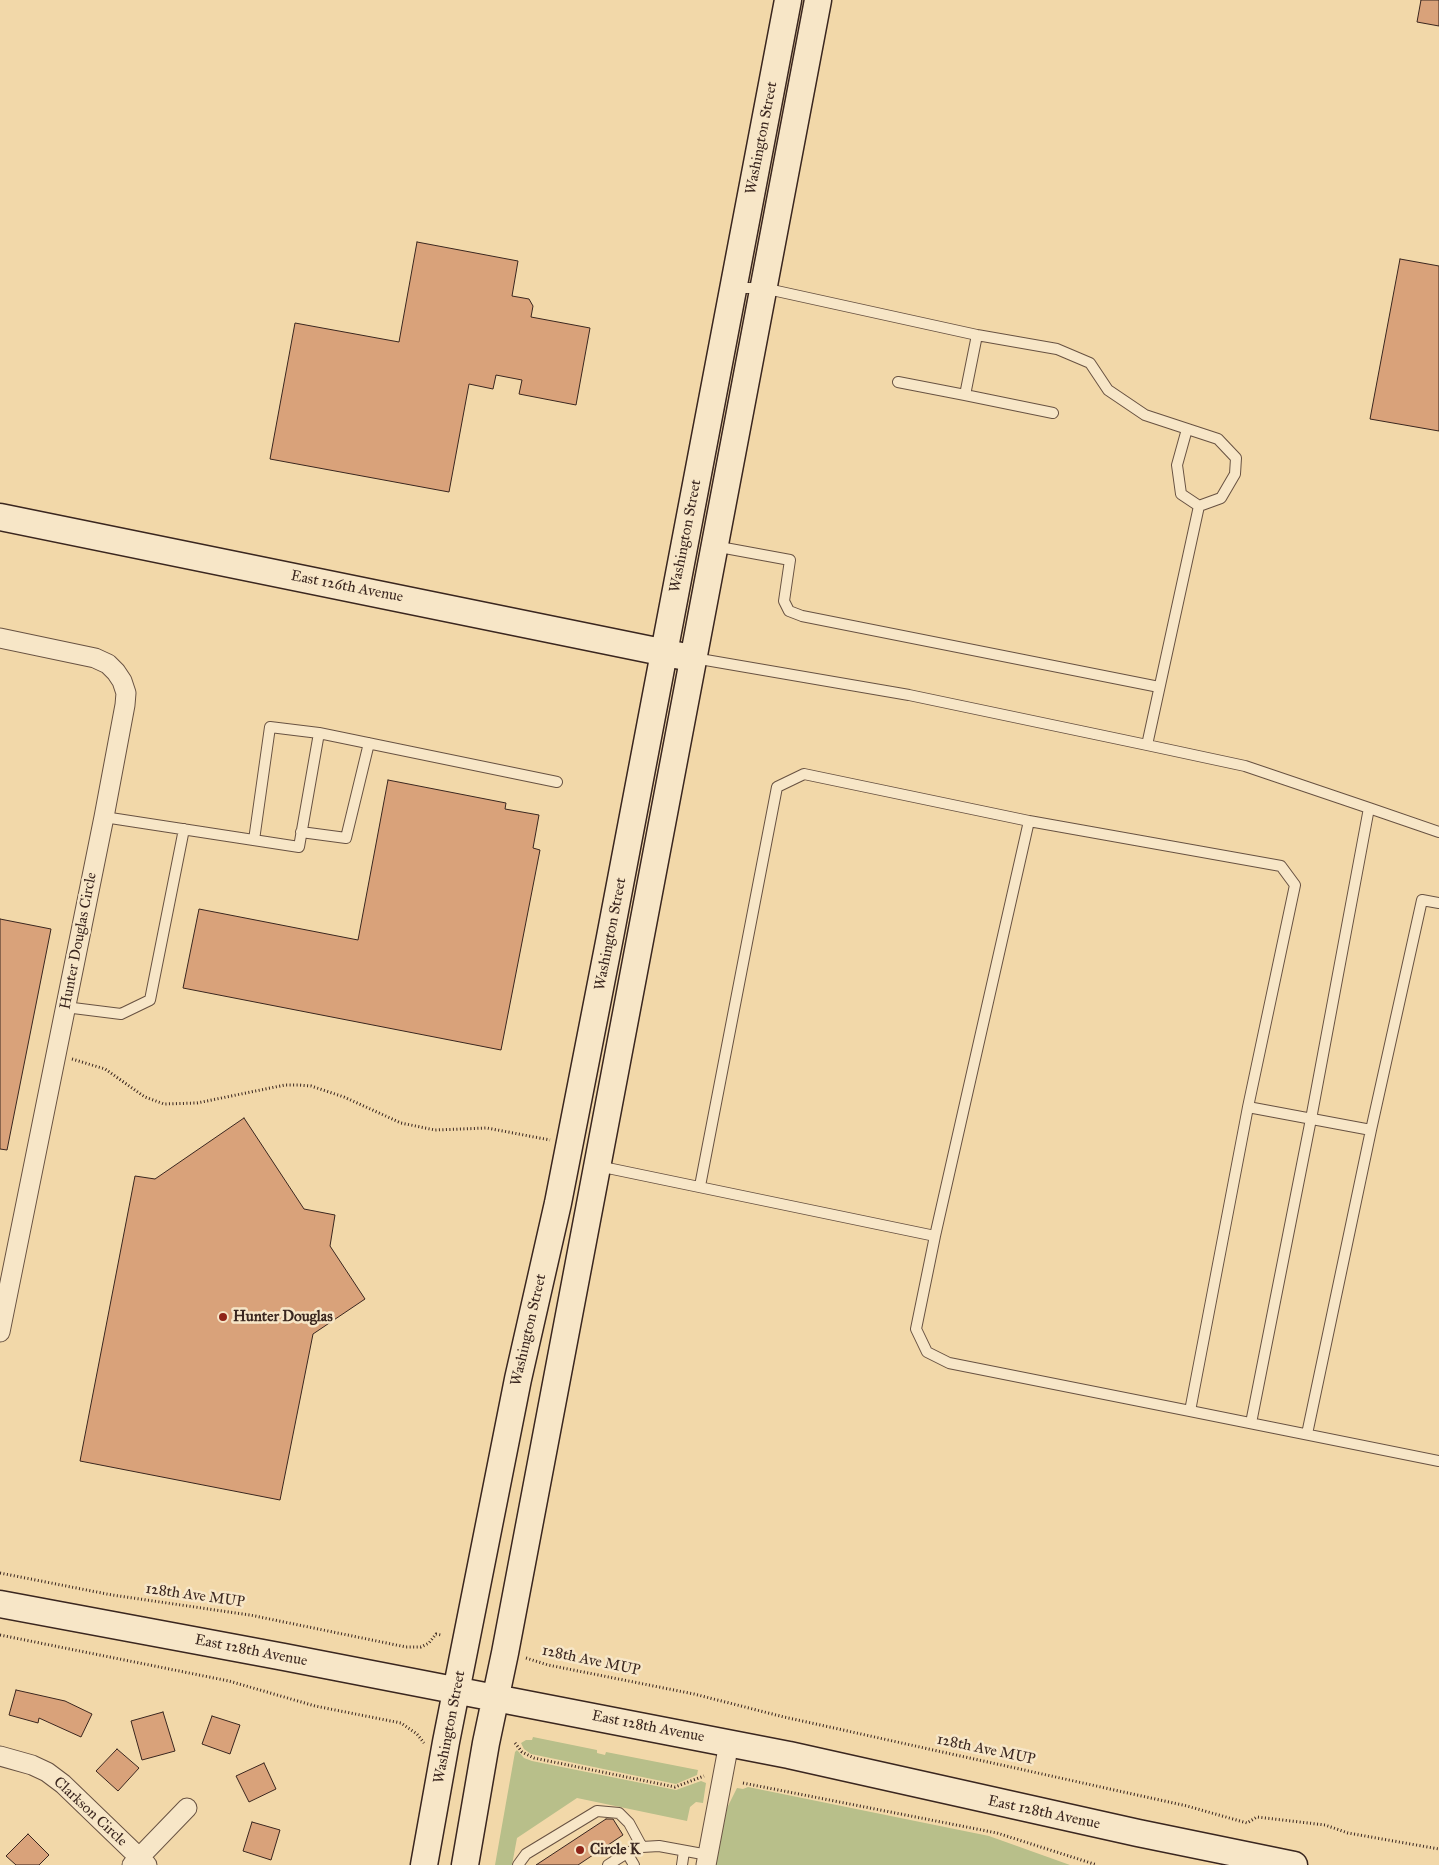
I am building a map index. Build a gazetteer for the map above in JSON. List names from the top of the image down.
{
  "streets": {
    "main road": ["Washington Street", "East 126th Avenue", "East 128th Avenue"],
    "street": ["Hunter Douglas Circle", "Clarkson Circle"],
    "path": ["128th Ave MUP"]
  },
  "crossings": [
    ["Washington Street", "East 126th Avenue"],
    ["Washington Street", "East 128th Avenue"]
  ],
  "places": ["Hunter Douglas", "Circle K"]
}
